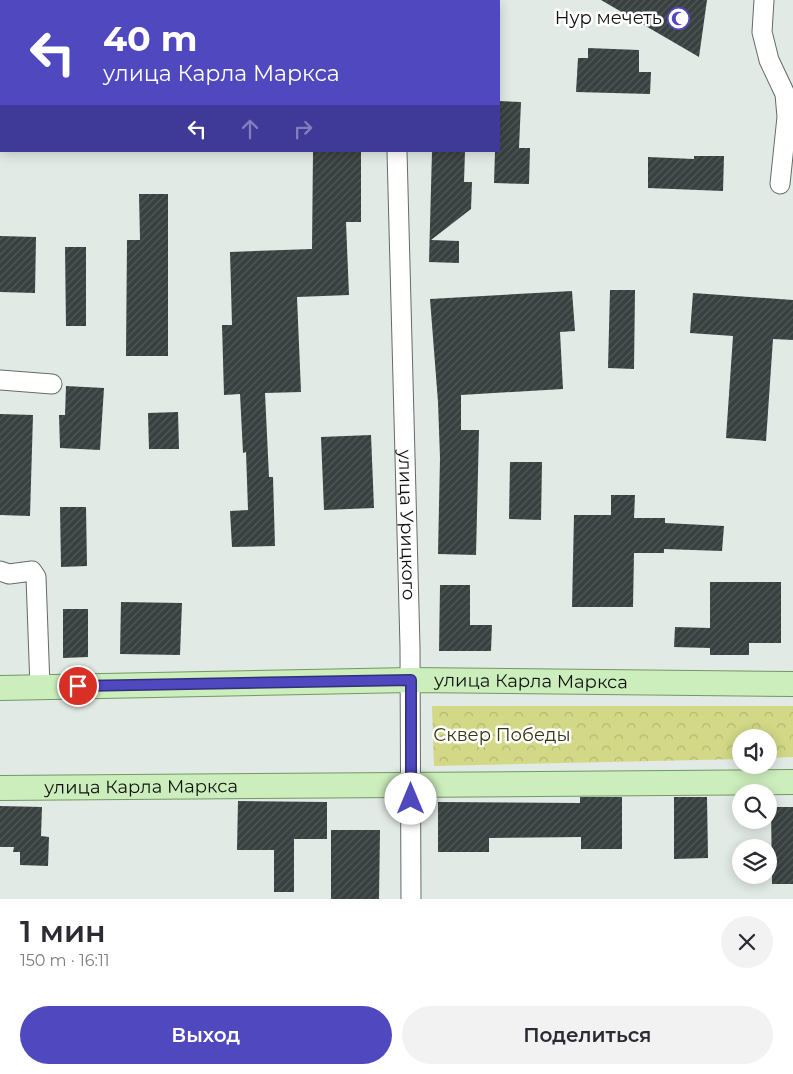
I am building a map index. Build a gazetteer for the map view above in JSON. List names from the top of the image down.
{
  "streets": {
    "main road": ["улица Карла Маркса"],
    "street": ["улица Урицкого"]
  },
  "crossings": [
    ["улица Урицкого", "улица Карла Маркса"]
  ],
  "parks": ["Сквер Победы"],
  "places": {
    "mosque": ["Нур мечеть"]
  },
  "page": {
    "turn": ["40 m", "улица Карла Маркса"],
    "heading": ["1 мин", "150 m · 16:11"],
    "buttons": ["Выход", "Поделиться"]
  }
}
